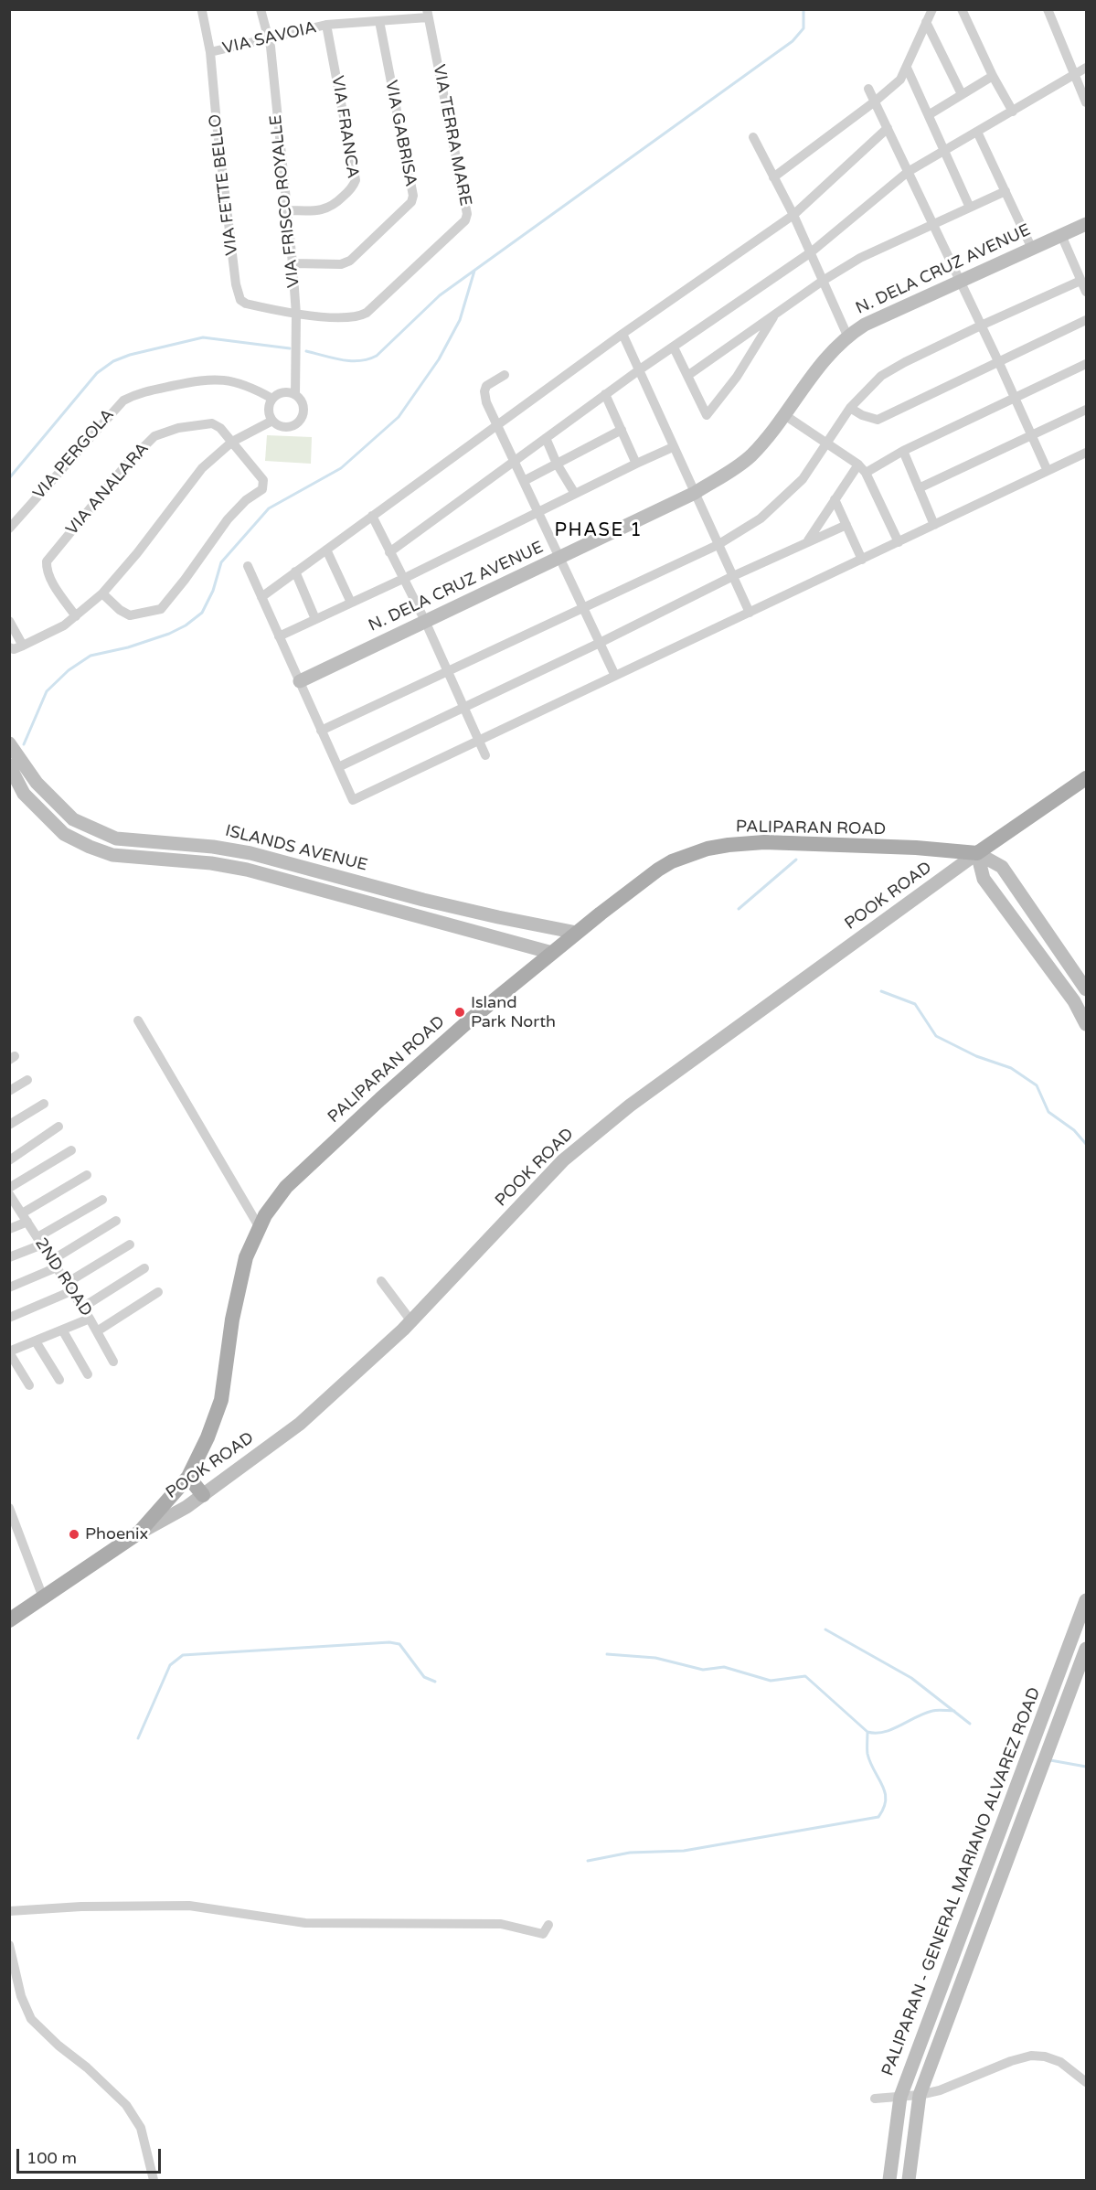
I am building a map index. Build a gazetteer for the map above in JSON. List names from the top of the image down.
{
  "streets": {
    "main road": ["PALIPARAN ROAD"],
    "street": [
      "VIA SAVOIA",
      "VIA FRANCA",
      "VIA GABRISA",
      "VIA TERRA MARE",
      "VIA FETTE BELLO",
      "VIA FRISCO ROYALLE",
      "N. DELA CRUZ AVENUE",
      "VIA PERGOLA",
      "VIA ANALARA",
      "ISLANDS AVENUE",
      "POOK ROAD",
      "2ND ROAD",
      "PALIPARAN - GENERAL MARIANO ALVAREZ ROAD"
    ]
  },
  "crossings": [
    ["VIA SAVOIA", "VIA FRANCA"],
    ["VIA SAVOIA", "VIA GABRISA"],
    ["VIA SAVOIA", "VIA TERRA MARE"],
    ["VIA SAVOIA", "VIA FETTE BELLO"],
    ["VIA SAVOIA", "VIA FRISCO ROYALLE"],
    ["VIA FRANCA", "VIA FRISCO ROYALLE"],
    ["VIA GABRISA", "VIA FRISCO ROYALLE"],
    ["VIA TERRA MARE", "VIA FETTE BELLO"],
    ["VIA TERRA MARE", "VIA FRISCO ROYALLE"],
    ["VIA FETTE BELLO", "VIA FRISCO ROYALLE"],
    ["VIA FRISCO ROYALLE", "VIA PERGOLA"],
    ["PALIPARAN ROAD", "ISLANDS AVENUE"],
    ["PALIPARAN ROAD", "POOK ROAD"]
  ],
  "districts": ["PHASE 1"],
  "places": ["Island Park North", "Phoenix"],
  "scale_bar": "100 m"
}
